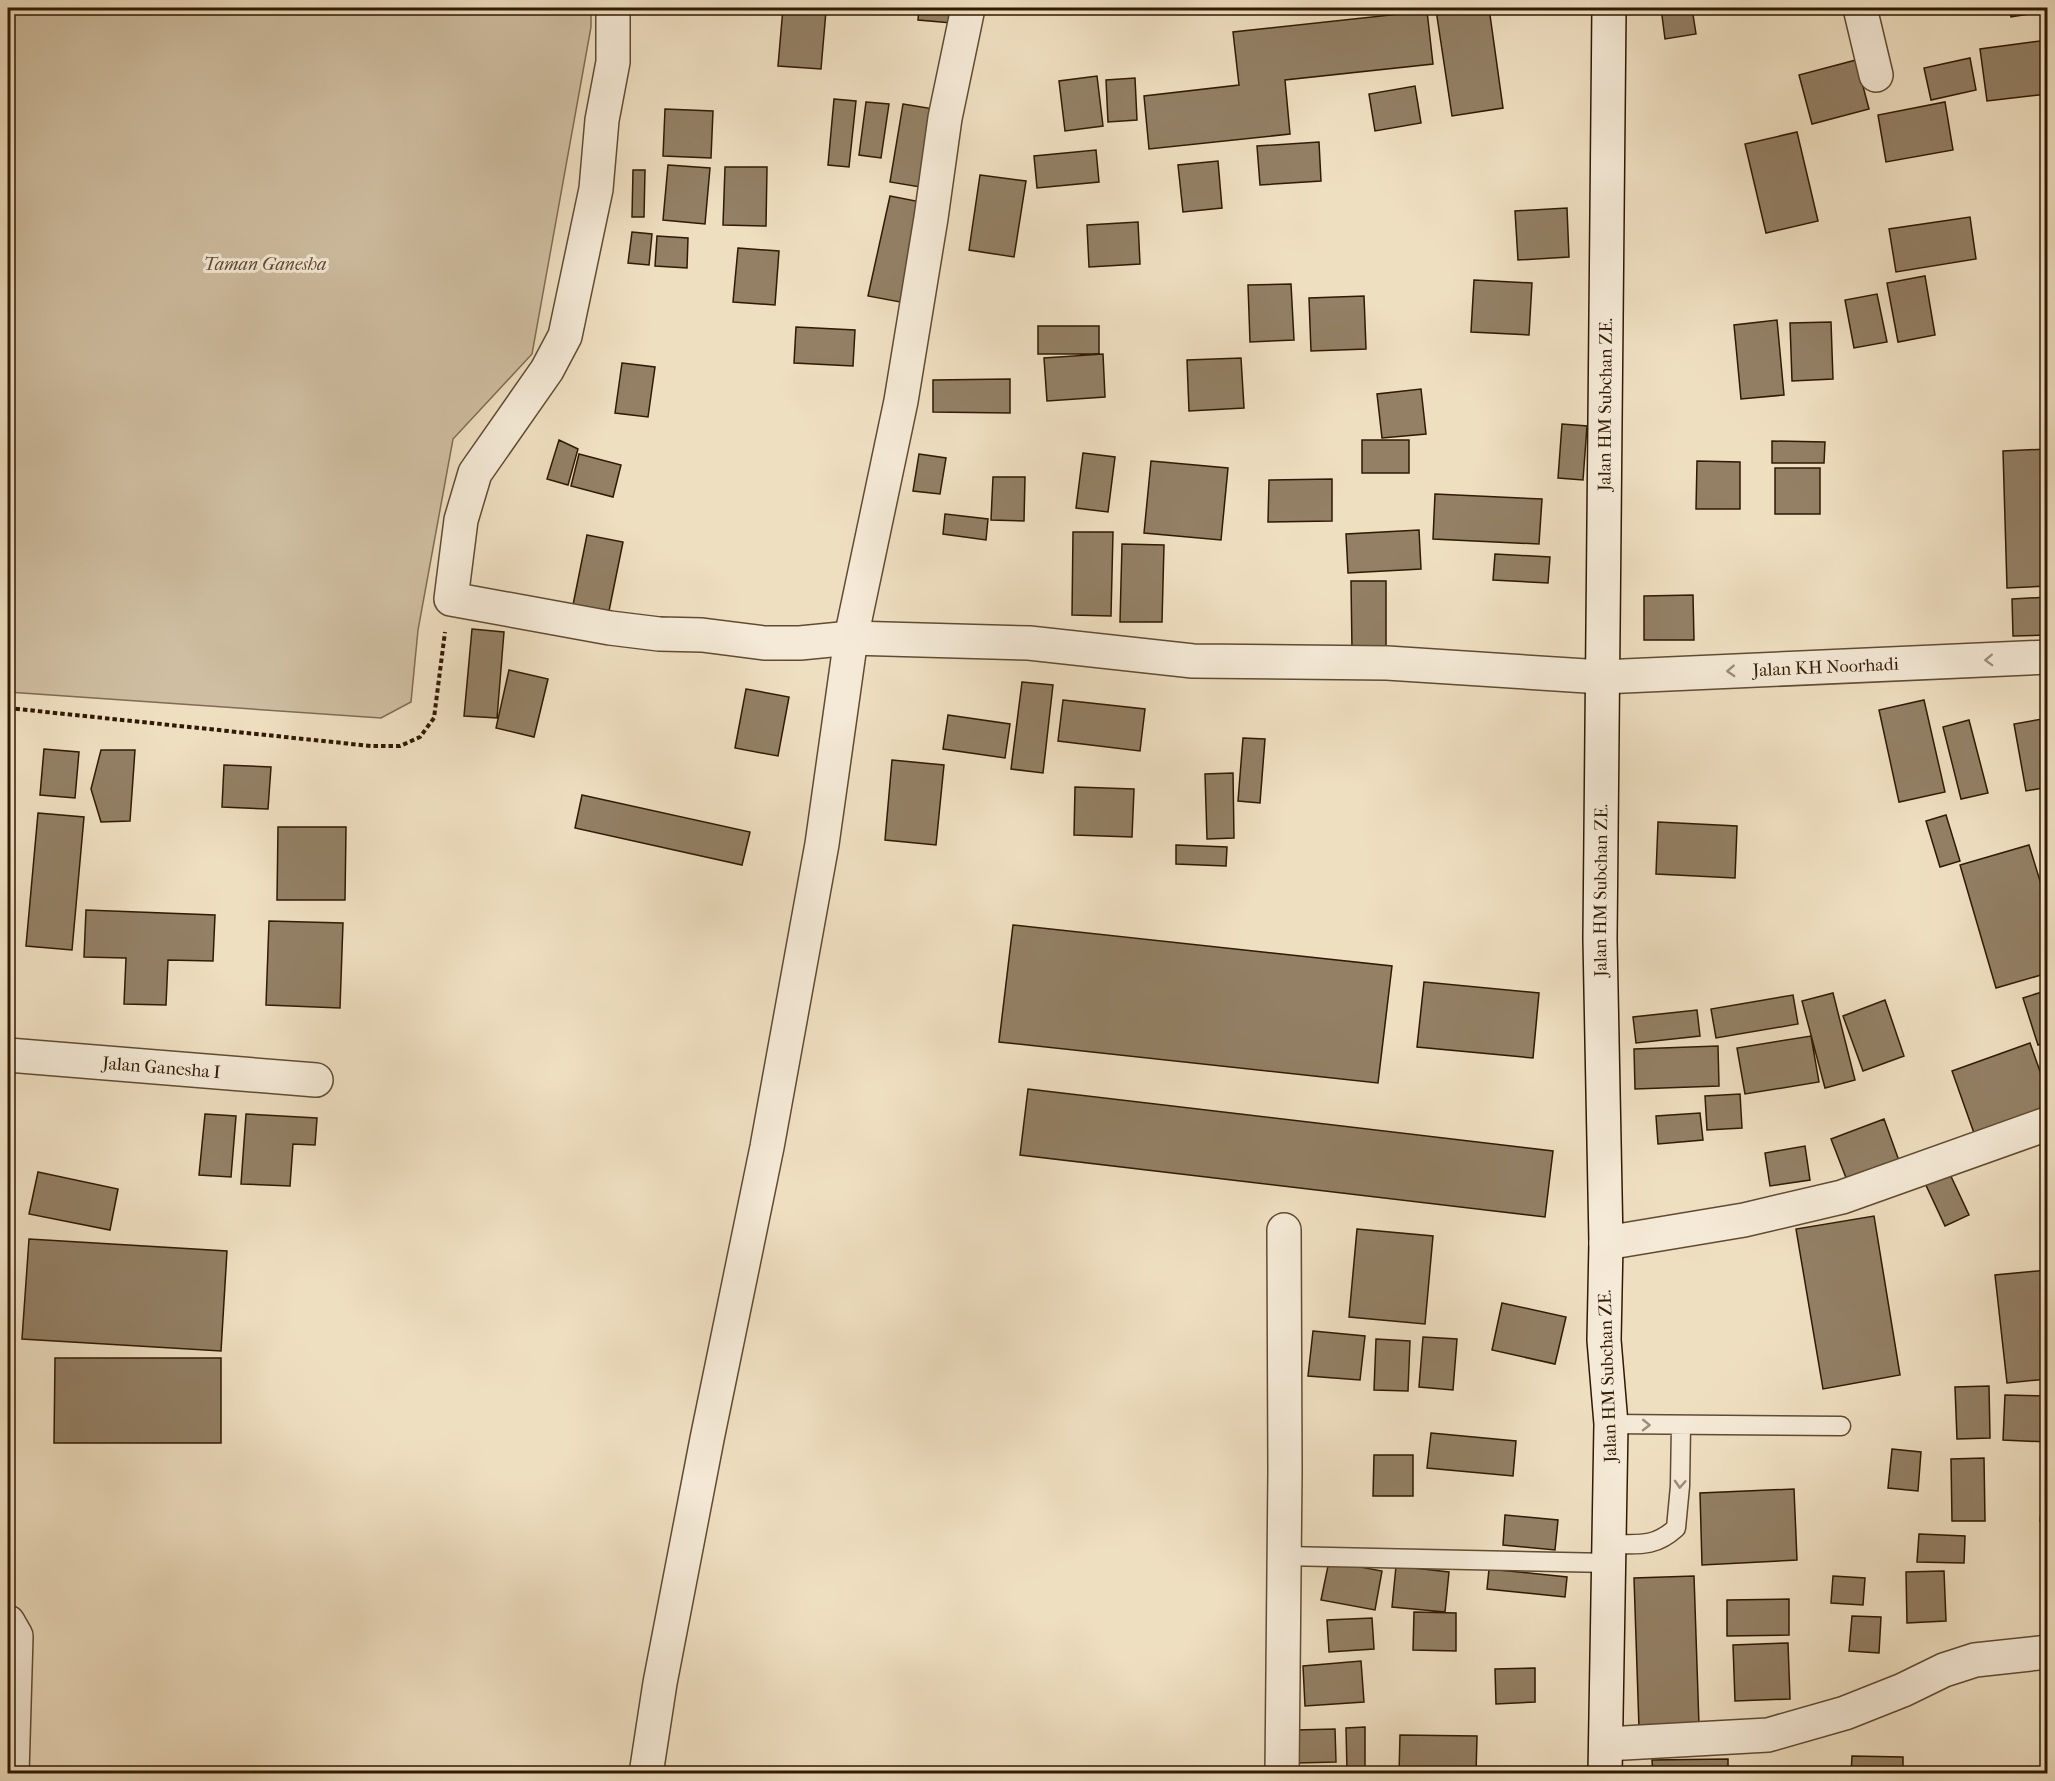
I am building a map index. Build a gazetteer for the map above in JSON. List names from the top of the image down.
{
  "streets": {
    "street": ["Jalan HM Subchan ZE.", "Jalan KH Noorhadi", "Jalan Ganesha I"]
  },
  "crossings": [
    ["Jalan HM Subchan ZE.", "Jalan KH Noorhadi"]
  ],
  "parks": ["Taman Ganesha"]
}
